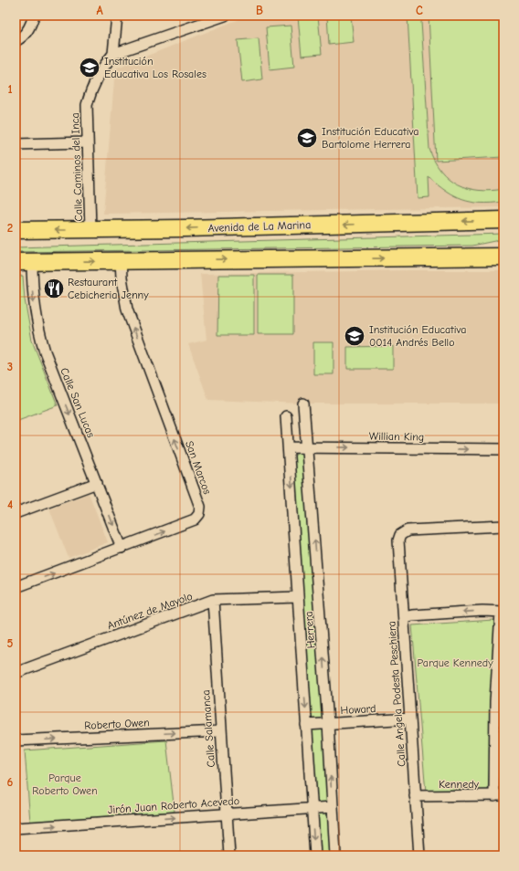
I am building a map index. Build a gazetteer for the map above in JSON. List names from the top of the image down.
{
  "streets": {
    "main road": ["Avenida de La Marina"],
    "street": [
      "Calle Caminos del Inca",
      "Calle San Lucas",
      "Willian King",
      "San Marcos",
      "Antúnez de Mayolo",
      "Herrera",
      "Calle Angela Podesta Peschiera",
      "Howard",
      "Roberto Owen",
      "Calle Salamanca",
      "Kennedy",
      "Jirón Juan Roberto Acevedo"
    ]
  },
  "crossings": [
    ["Calle Caminos del Inca", "Avenida de La Marina"],
    ["Calle San Lucas", "San Marcos"],
    ["Willian King", "Herrera"],
    ["Antúnez de Mayolo", "Herrera"],
    ["Antúnez de Mayolo", "Calle Salamanca"],
    ["Herrera", "Howard"],
    ["Herrera", "Jirón Juan Roberto Acevedo"],
    ["Calle Angela Podesta Peschiera", "Howard"],
    ["Calle Angela Podesta Peschiera", "Kennedy"],
    ["Roberto Owen", "Calle Salamanca"],
    ["Calle Salamanca", "Jirón Juan Roberto Acevedo"]
  ],
  "one_way": [
    "Calle San Lucas",
    "Willian King",
    "Roberto Owen",
    "Jirón Juan Roberto Acevedo"
  ],
  "parks": ["Parque Kennedy", "Parque Roberto Owen"],
  "places": {
    "school or university": ["Institución Educativa Los Rosales", "Institución Educativa Bartolome Herrera", "Institución Educativa 0014 Andrés Bello"],
    "restaurant": ["Restaurant Cebicheria Jenny"]
  },
  "grid": {
    "columns": ["A", "B", "C"],
    "rows": [
      "1",
      "2",
      "3",
      "4",
      "5",
      "6"
    ]
  }
}
